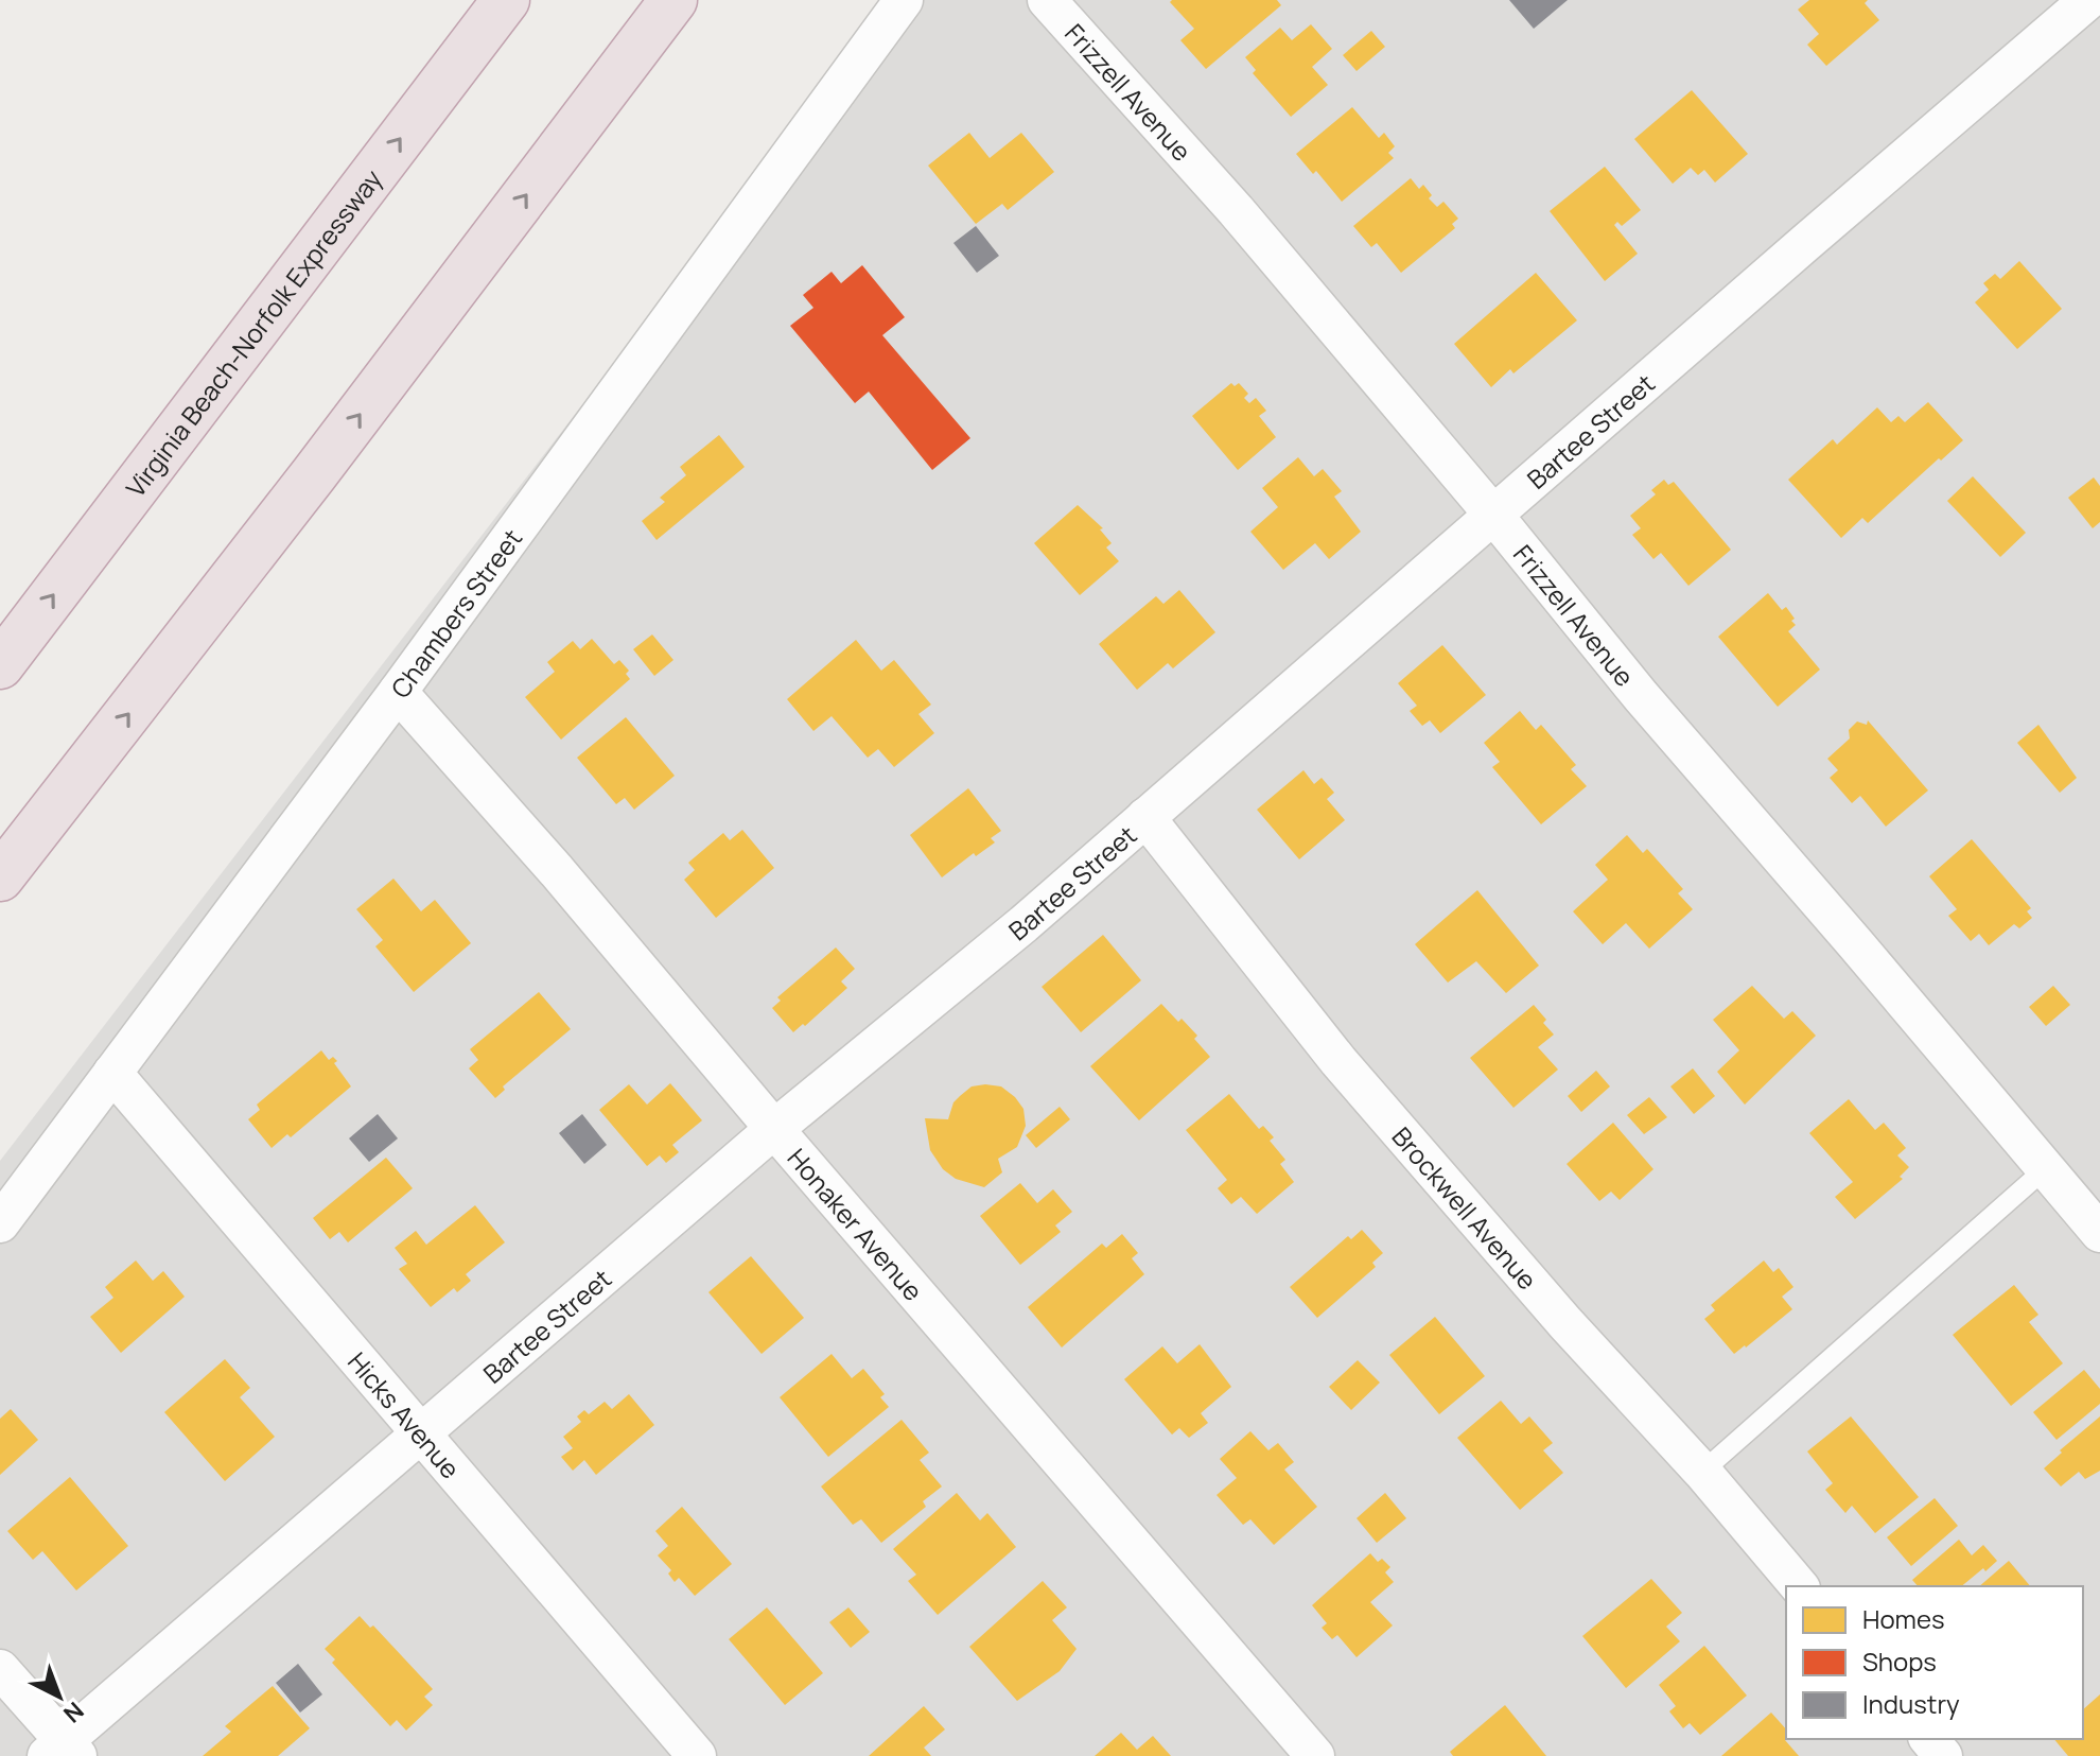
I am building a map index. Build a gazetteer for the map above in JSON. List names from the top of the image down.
{
  "streets": {
    "highway": ["Virginia Beach-Norfolk Expressway"],
    "street": [
      "Frizzell Avenue",
      "Bartee Street",
      "Chambers Street",
      "Brockwell Avenue",
      "Honaker Avenue",
      "Hicks Avenue"
    ]
  },
  "crossings": [
    ["Frizzell Avenue", "Bartee Street"],
    ["Bartee Street", "Brockwell Avenue"],
    ["Bartee Street", "Honaker Avenue"],
    ["Bartee Street", "Hicks Avenue"],
    ["Chambers Street", "Honaker Avenue"],
    ["Chambers Street", "Hicks Avenue"]
  ],
  "legend": ["Homes", "Shops", "Industry"],
  "north": "bottom right"
}
